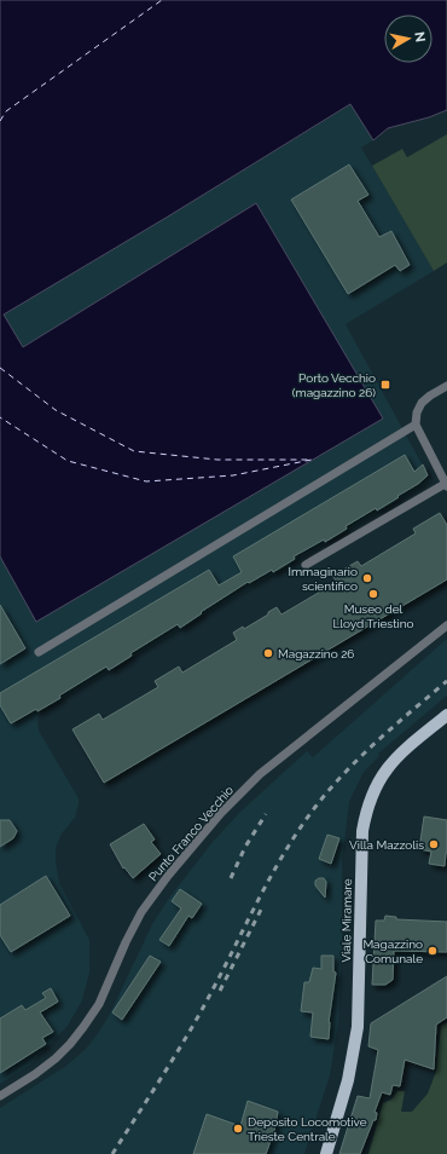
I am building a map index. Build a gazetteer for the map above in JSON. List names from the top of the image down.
{
  "streets": {
    "main road": ["Viale Miramare"],
    "street": ["Punto Franco Vecchio"]
  },
  "places": {
    "transit": ["Porto Vecchio (magazzino 26)"],
    "other": [
      "Immaginario scientifico",
      "Museo del Lloyd Triestino",
      "Magazzino 26",
      "Villa Mazzolis",
      "Magazzino Comunale",
      "Deposito Locomotive Trieste Centrale"
    ]
  },
  "north": "right"
}
